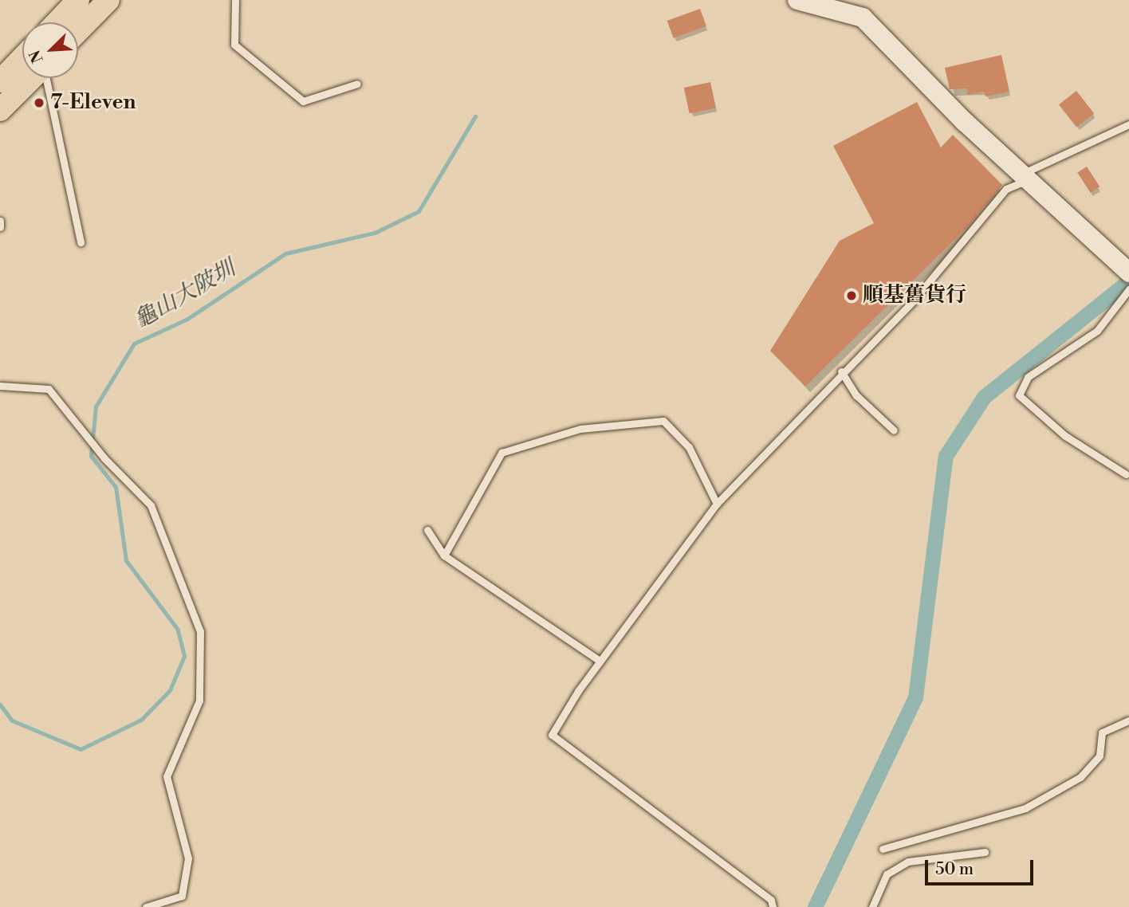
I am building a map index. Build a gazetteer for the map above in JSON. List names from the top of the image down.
{
  "water": ["龜山大陂圳"],
  "places": ["7-Eleven", "順基舊貨行"],
  "scale_bar": "50 m",
  "north": "bottom left"
}
